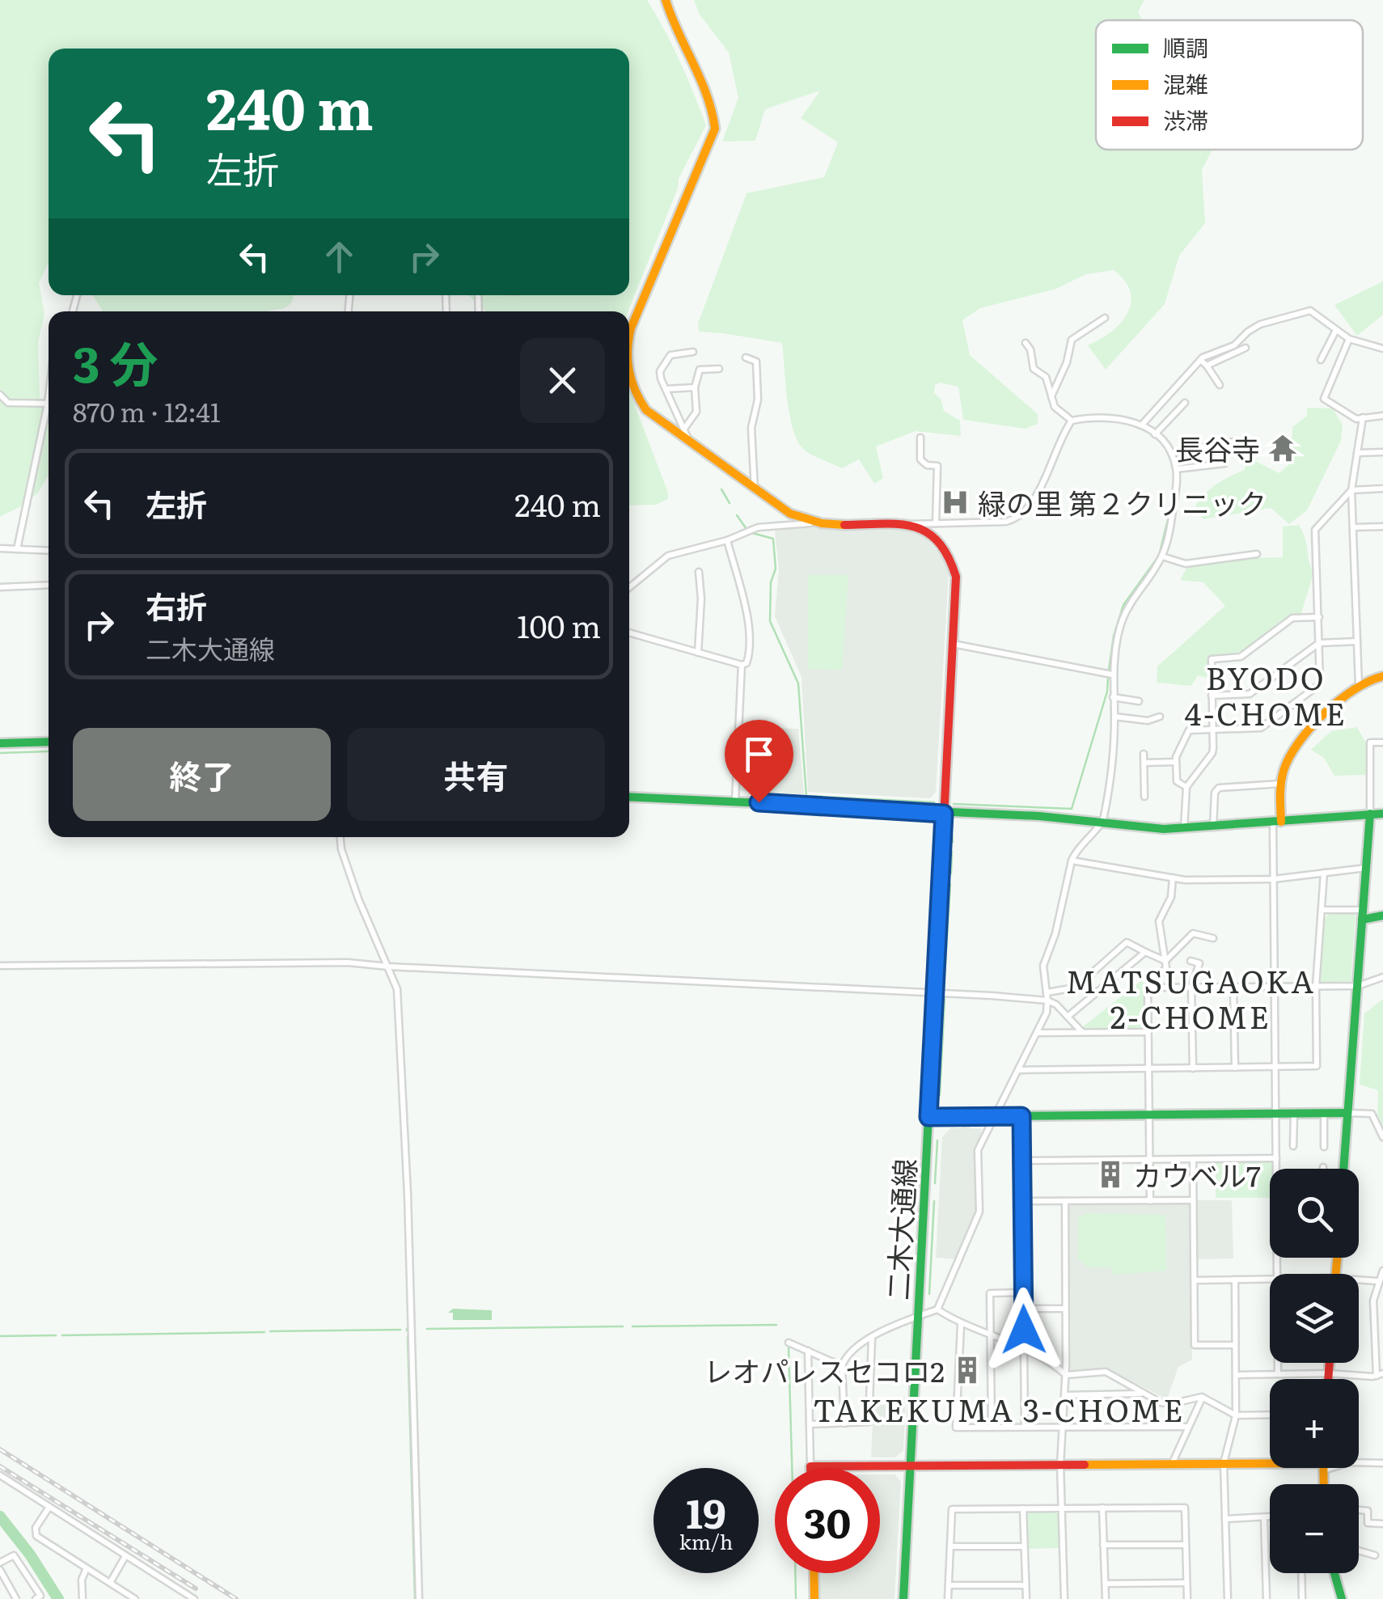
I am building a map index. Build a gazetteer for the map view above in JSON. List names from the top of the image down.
{
  "streets": {
    "street": ["二木大通線"]
  },
  "districts": ["BYODO 4-CHOME", "MATSUGAOKA 2-CHOME", "TAKEKUMA 3-CHOME"],
  "places": {
    "temple": ["長谷寺"],
    "hospital": ["緑の里 第２クリニック"],
    "building": ["カウベル7", "レオパレスセコロ2"]
  },
  "legend": ["順調", "混雑", "渋滞"],
  "page": {
    "turn": ["240 m", "左折"],
    "heading": ["3 分", "870 m · 12:41"],
    "list": [
      {
        "name": "左折",
        "value": "240 m"
      },
      {
        "name": "右折",
        "note": "二木大通線",
        "value": "100 m"
      }
    ],
    "buttons": ["終了", "共有"],
    "map_buttons": ["+", "−"],
    "speed": "19 km/h",
    "limit": "30"
  }
}
